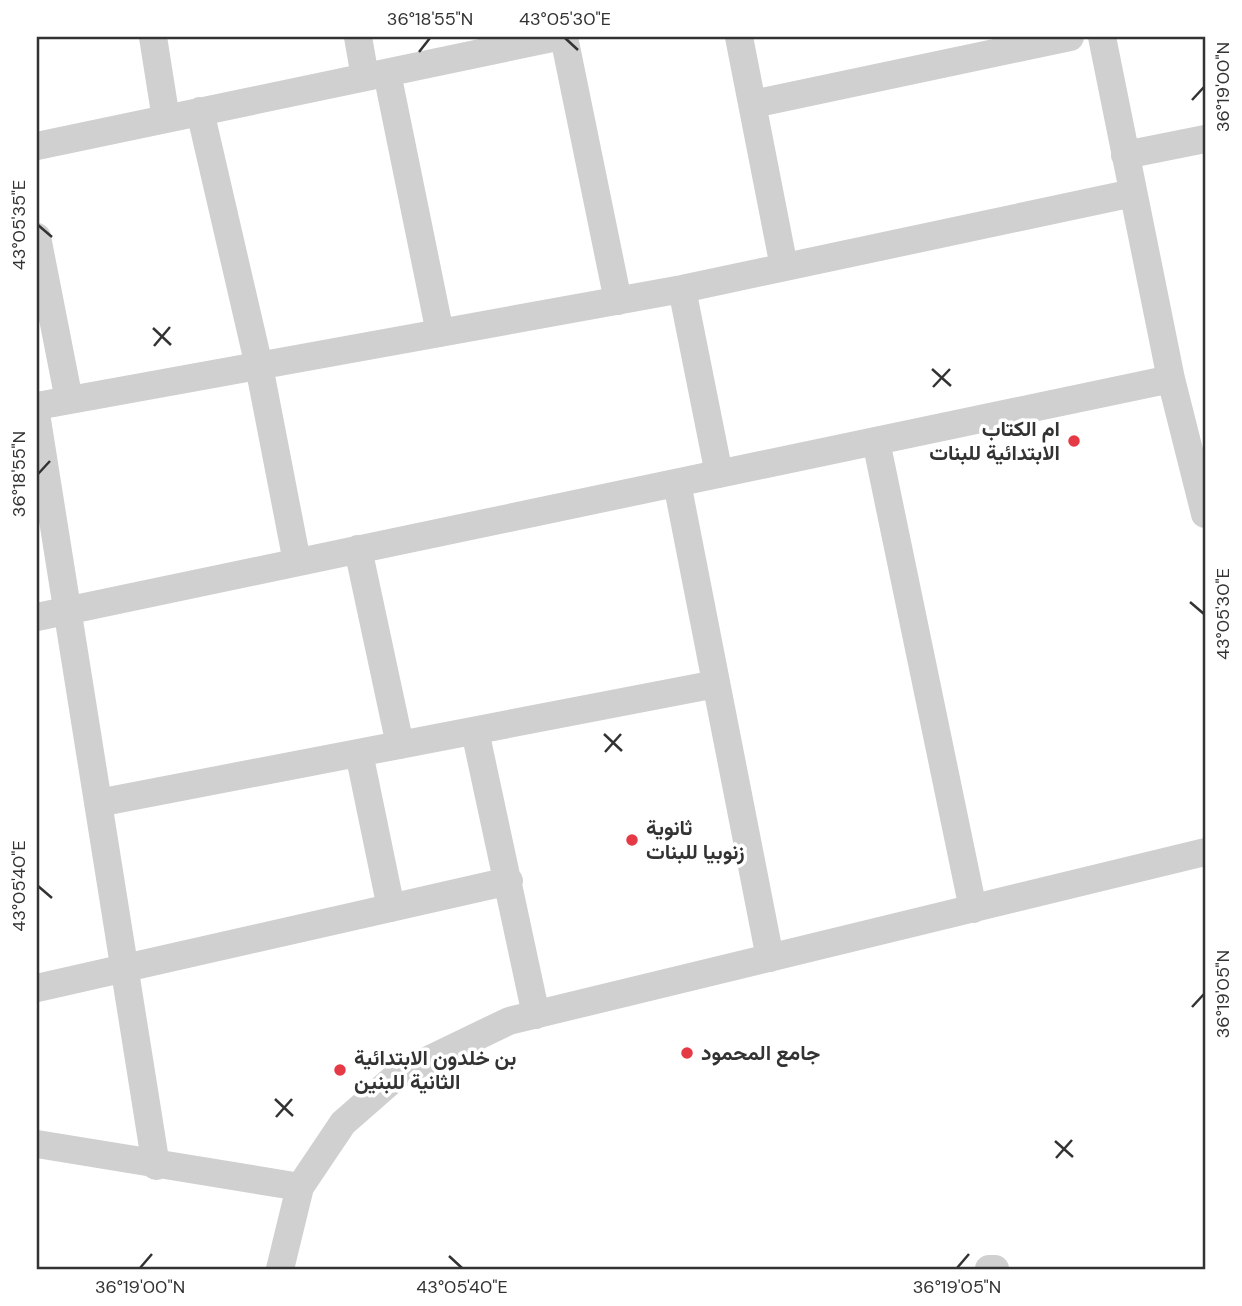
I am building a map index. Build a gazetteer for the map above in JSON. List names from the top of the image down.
{
  "places": [
    "ام الكتاب الابتدائية للبنات",
    "ثانوية زنوبيا للبنات",
    "جامع المحمود",
    "بن خلدون الابتدائية الثانية للبنين"
  ],
  "coordinates": [
    "36°18'55\"N",
    "43°05'30\"E",
    "36°19'00\"N",
    "43°05'35\"E",
    "43°05'40\"E",
    "36°19'05\"N"
  ]
}
